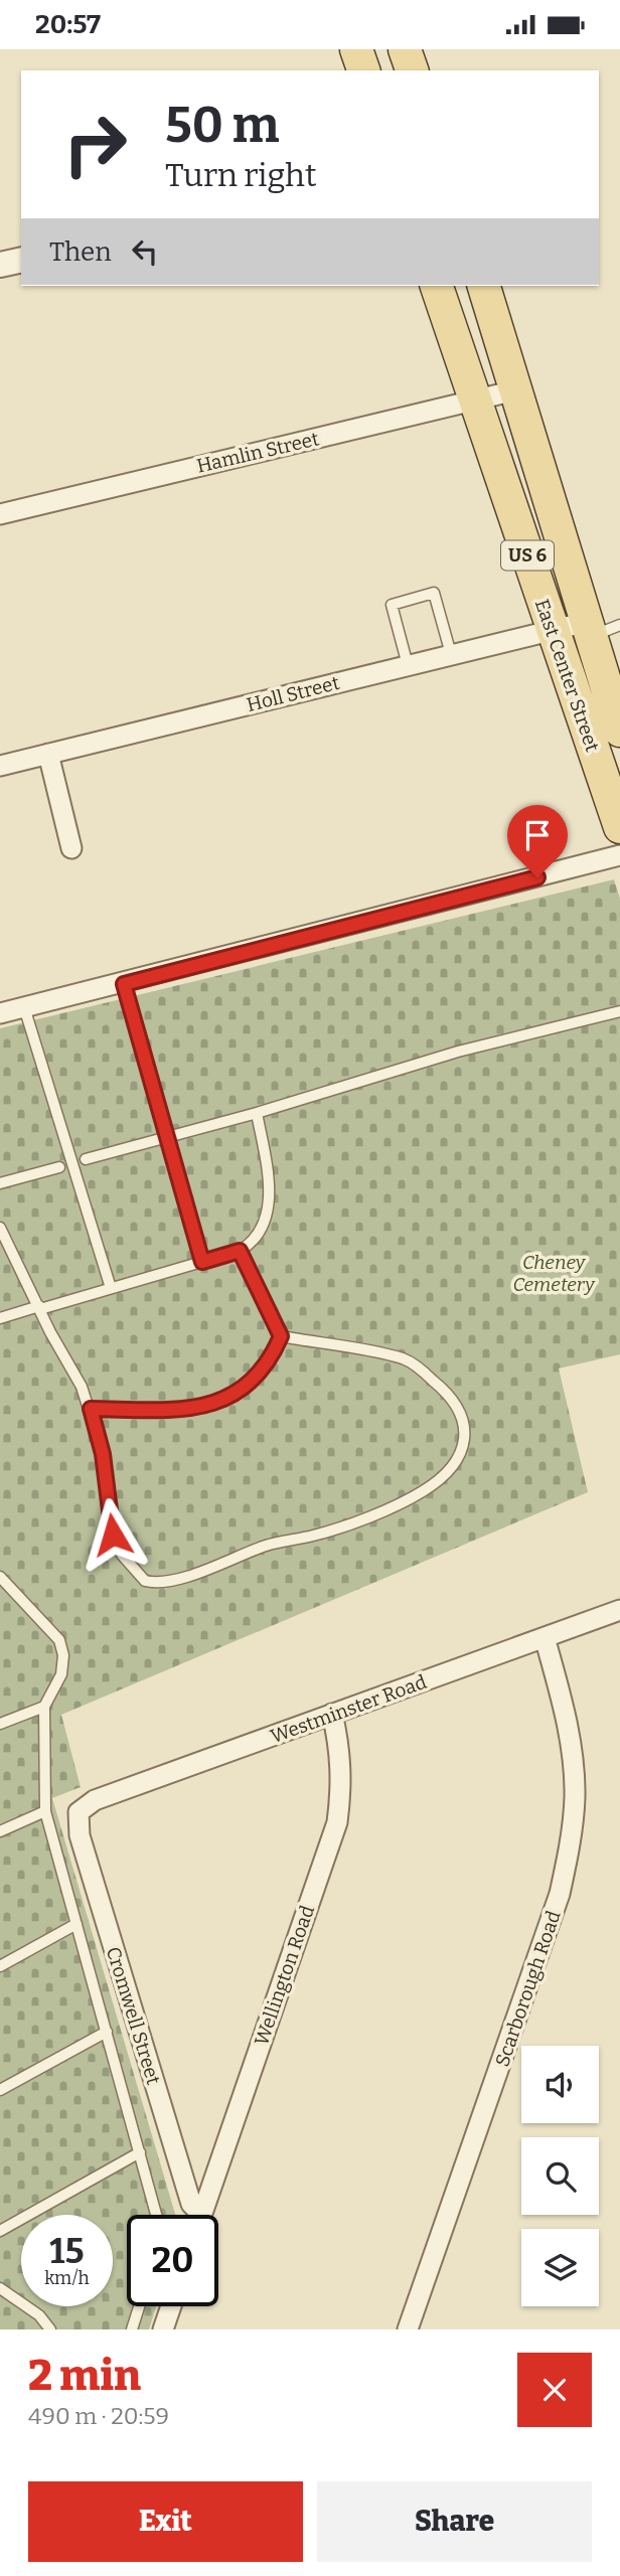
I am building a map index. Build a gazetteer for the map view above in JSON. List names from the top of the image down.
{
  "streets": {
    "main road": ["US 6", "East Center Street"],
    "street": [
      "Hamlin Street",
      "Holl Street",
      "Westminster Road",
      "Wellington Road",
      "Scarborough Road",
      "Cromwell Street"
    ]
  },
  "crossings": [
    ["Hamlin Street", "East Center Street"],
    ["East Center Street", "Holl Street"],
    ["Westminster Road", "Wellington Road"],
    ["Westminster Road", "Scarborough Road"],
    ["Westminster Road", "Cromwell Street"]
  ],
  "parks": ["Cheney Cemetery"],
  "page": {
    "status": "20:57",
    "turn": ["50 m", "Turn right"],
    "then": "Then",
    "speed": "15 km/h",
    "limit": "20",
    "heading": ["2 min", "490 m · 20:59"],
    "buttons": ["Exit", "Share"]
  }
}
